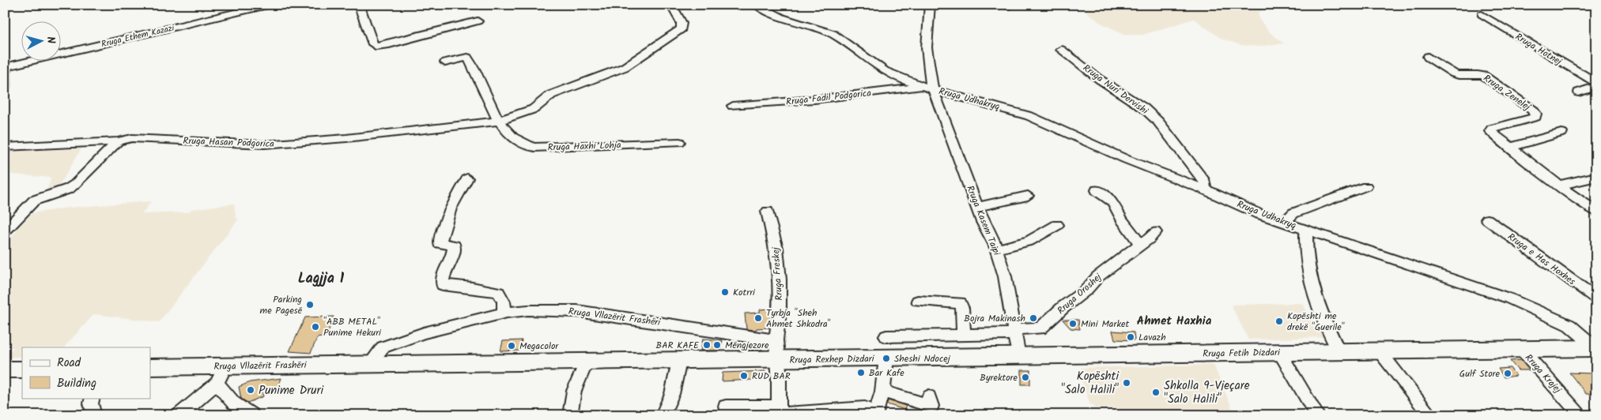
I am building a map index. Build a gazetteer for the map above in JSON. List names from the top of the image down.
{
  "streets": {
    "main road": ["Rruga Vllazërit Frashëri", "Rruga Fetih Dizdari", "Rruga Rexhep Dizdari"],
    "street": [
      "Rruga Ethem Kazazi",
      "Rruga Hotnej",
      "Rruga Nuri Dervishi",
      "Rruga Zenelej",
      "Rruga Fadil Podgorica",
      "Rruga Udhakryq",
      "Rruga Hasan Podgorica",
      "Rruga Haxhi Lohja",
      "Rruga Kasem Taipi",
      "Rruga e Has Hoxhes",
      "Rruga Freskej",
      "Rruga Oroshej",
      "Rruga Krajej"
    ]
  },
  "crossings": [
    ["Rruga Nuri Dervishi", "Rruga Udhakryq"],
    ["Rruga Fadil Podgorica", "Rruga Udhakryq"],
    ["Rruga Fadil Podgorica", "Rruga Kasem Taipi"],
    ["Rruga Udhakryq", "Rruga Kasem Taipi"],
    ["Rruga Udhakryq", "Rruga Fetih Dizdari"],
    ["Rruga Hasan Podgorica", "Rruga Haxhi Lohja"],
    ["Rruga Kasem Taipi", "Rruga Oroshej"],
    ["Rruga Kasem Taipi", "Rruga Fetih Dizdari"],
    ["Rruga Freskej", "Rruga Vllazërit Frashëri"],
    ["Rruga Freskej", "Rruga Rexhep Dizdari"],
    ["Rruga Vllazërit Frashëri", "Rruga Rexhep Dizdari"],
    ["Rruga Fetih Dizdari", "Rruga Rexhep Dizdari"],
    ["Rruga Fetih Dizdari", "Rruga Krajej"]
  ],
  "districts": ["Lagjja 1", "Ahmet Haxhia"],
  "places": [
    "Kotrri",
    "Parking me Pagesë",
    "Tyrbja \"Sheh Ahmet Shkodra\"",
    "Bojra Makinash",
    "Kopështi me drekë \"Guerile\"",
    "Mini Market",
    "\"ABB METAL\" Punime Hekuri",
    "Lavazh",
    "BAR KAFE",
    "Mëngjezore",
    "Megacolor",
    "Sheshi Ndocej",
    "Bar Kafe",
    "Gulf Store",
    "RUD BAR",
    "Byrektore",
    "Kopështi \"Salo Halili\"",
    "Punime Druri",
    "Shkolla 9-Vjeçare \"Salo Halili\""
  ],
  "legend": ["Road", "Building"],
  "north": "right"
}
